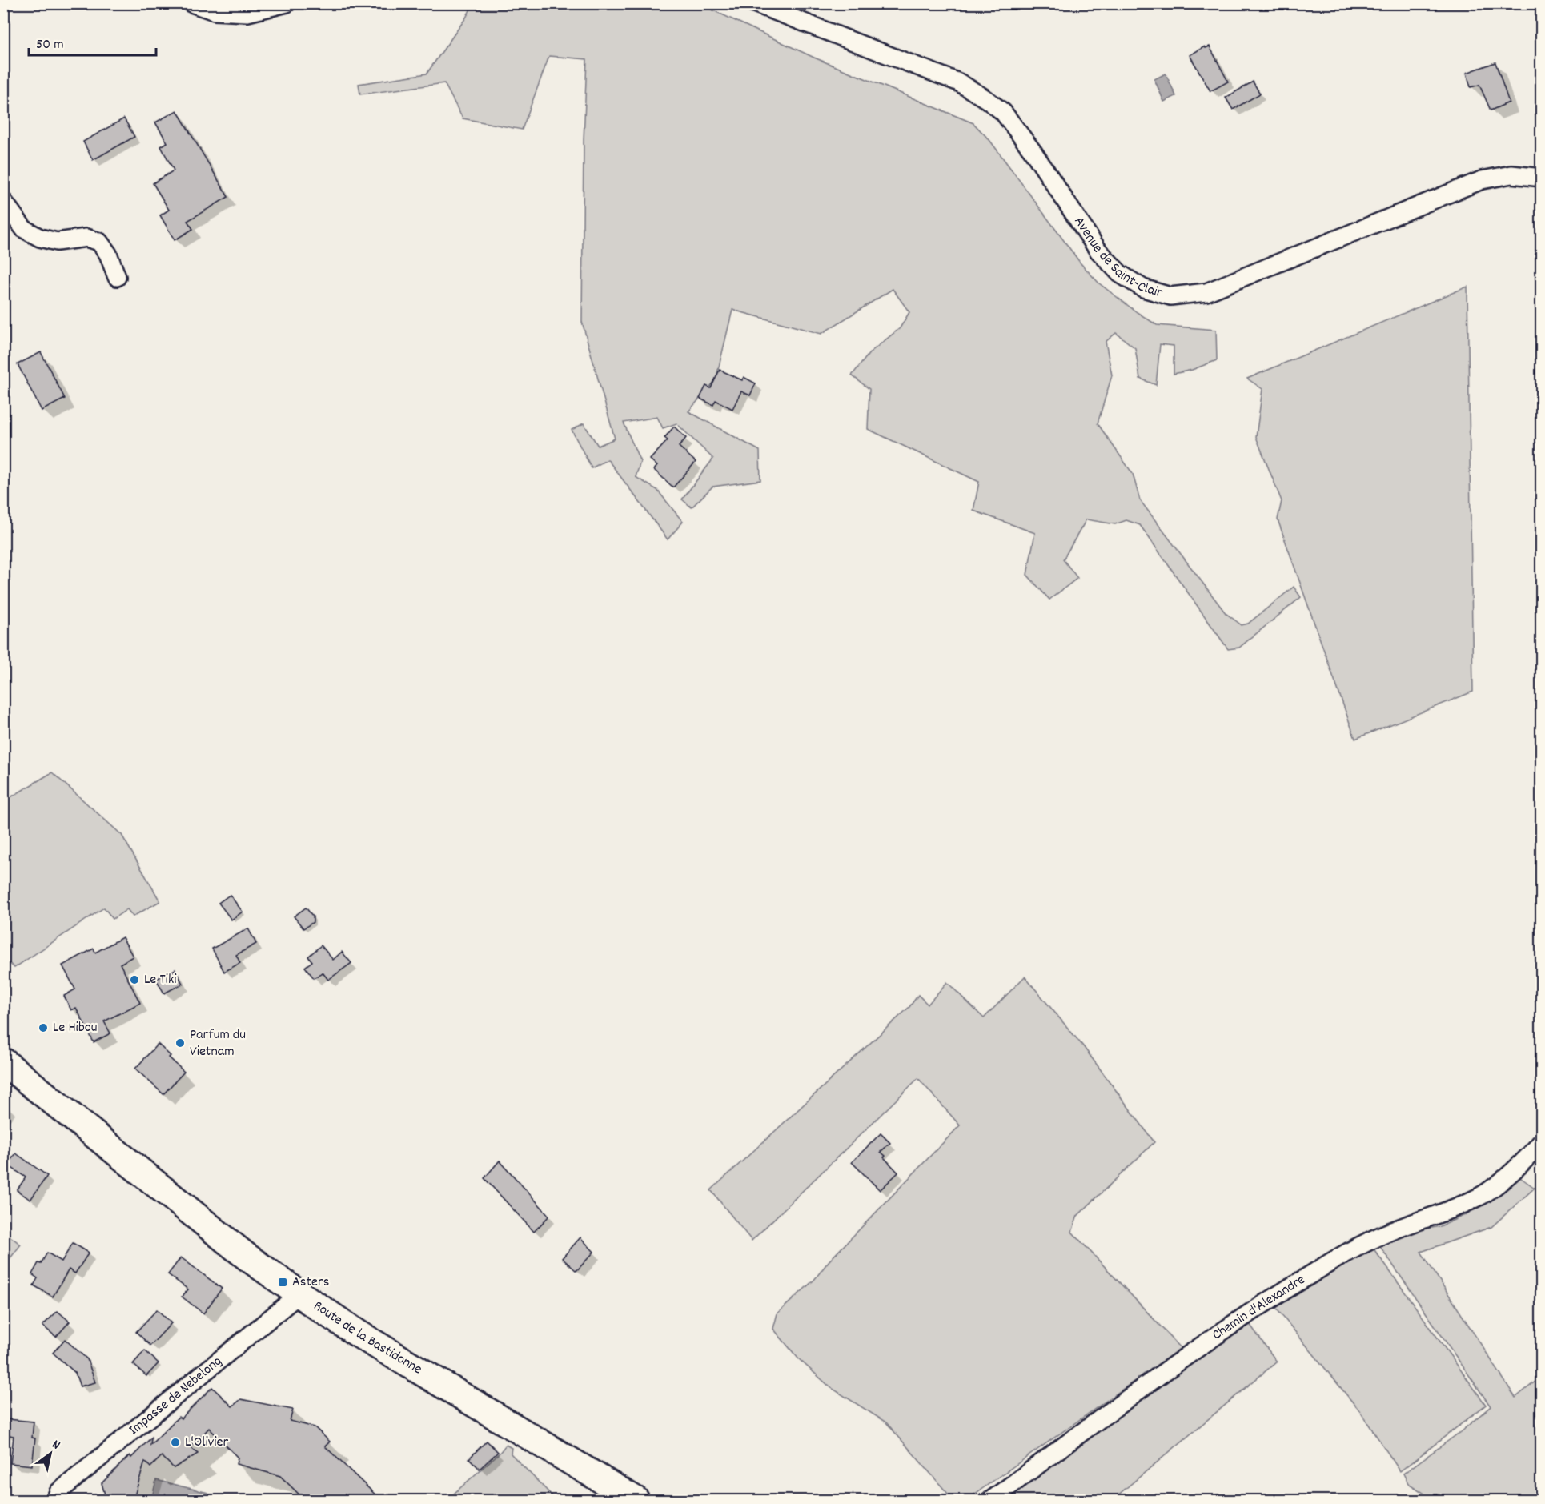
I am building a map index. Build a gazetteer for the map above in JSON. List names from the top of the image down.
{
  "streets": {
    "main road": ["Route de la Bastidonne"],
    "street": ["Avenue de Saint-Clair", "Chemin d'Alexandre", "Impasse de Nebelong"]
  },
  "crossings": [
    ["Route de la Bastidonne", "Impasse de Nebelong"]
  ],
  "places": {
    "other": [
      "Le Tiki",
      "Le Hibou",
      "Parfum du Vietnam",
      "L'Olivier"
    ],
    "transit": ["Asters"]
  },
  "scale_bar": "50 m",
  "north": "top right"
}
